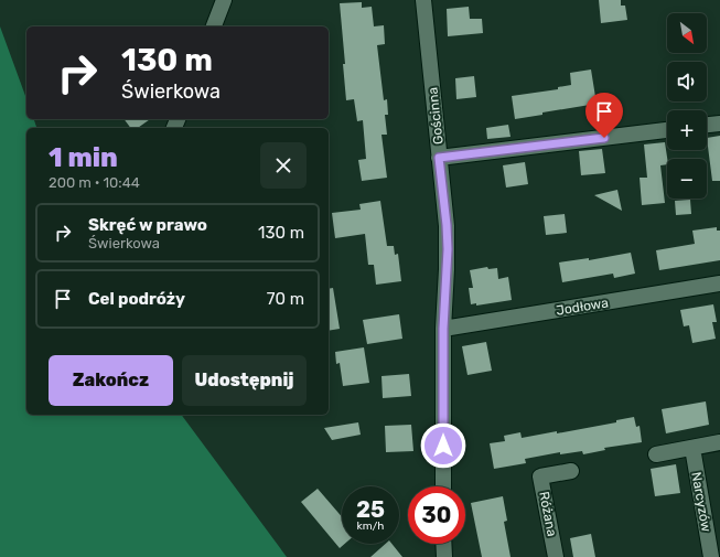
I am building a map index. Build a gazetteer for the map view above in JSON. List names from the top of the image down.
{
  "streets": {
    "street": [
      "Gościnna",
      "Jodłowa",
      "Narcyzów",
      "Różana"
    ]
  },
  "crossings": [
    ["Gościnna", "Jodłowa"]
  ],
  "north": "bottom right",
  "page": {
    "map_buttons": ["+", "−"],
    "turn": ["130 m", "Świerkowa"],
    "heading": ["1 min", "200 m · 10:44"],
    "list": [
      {
        "name": "Skręć w prawo",
        "note": "Świerkowa",
        "value": "130 m"
      },
      {
        "name": "Cel podróży",
        "value": "70 m"
      }
    ],
    "buttons": ["Zakończ", "Udostępnij"],
    "speed": "25 km/h",
    "limit": "30"
  }
}
